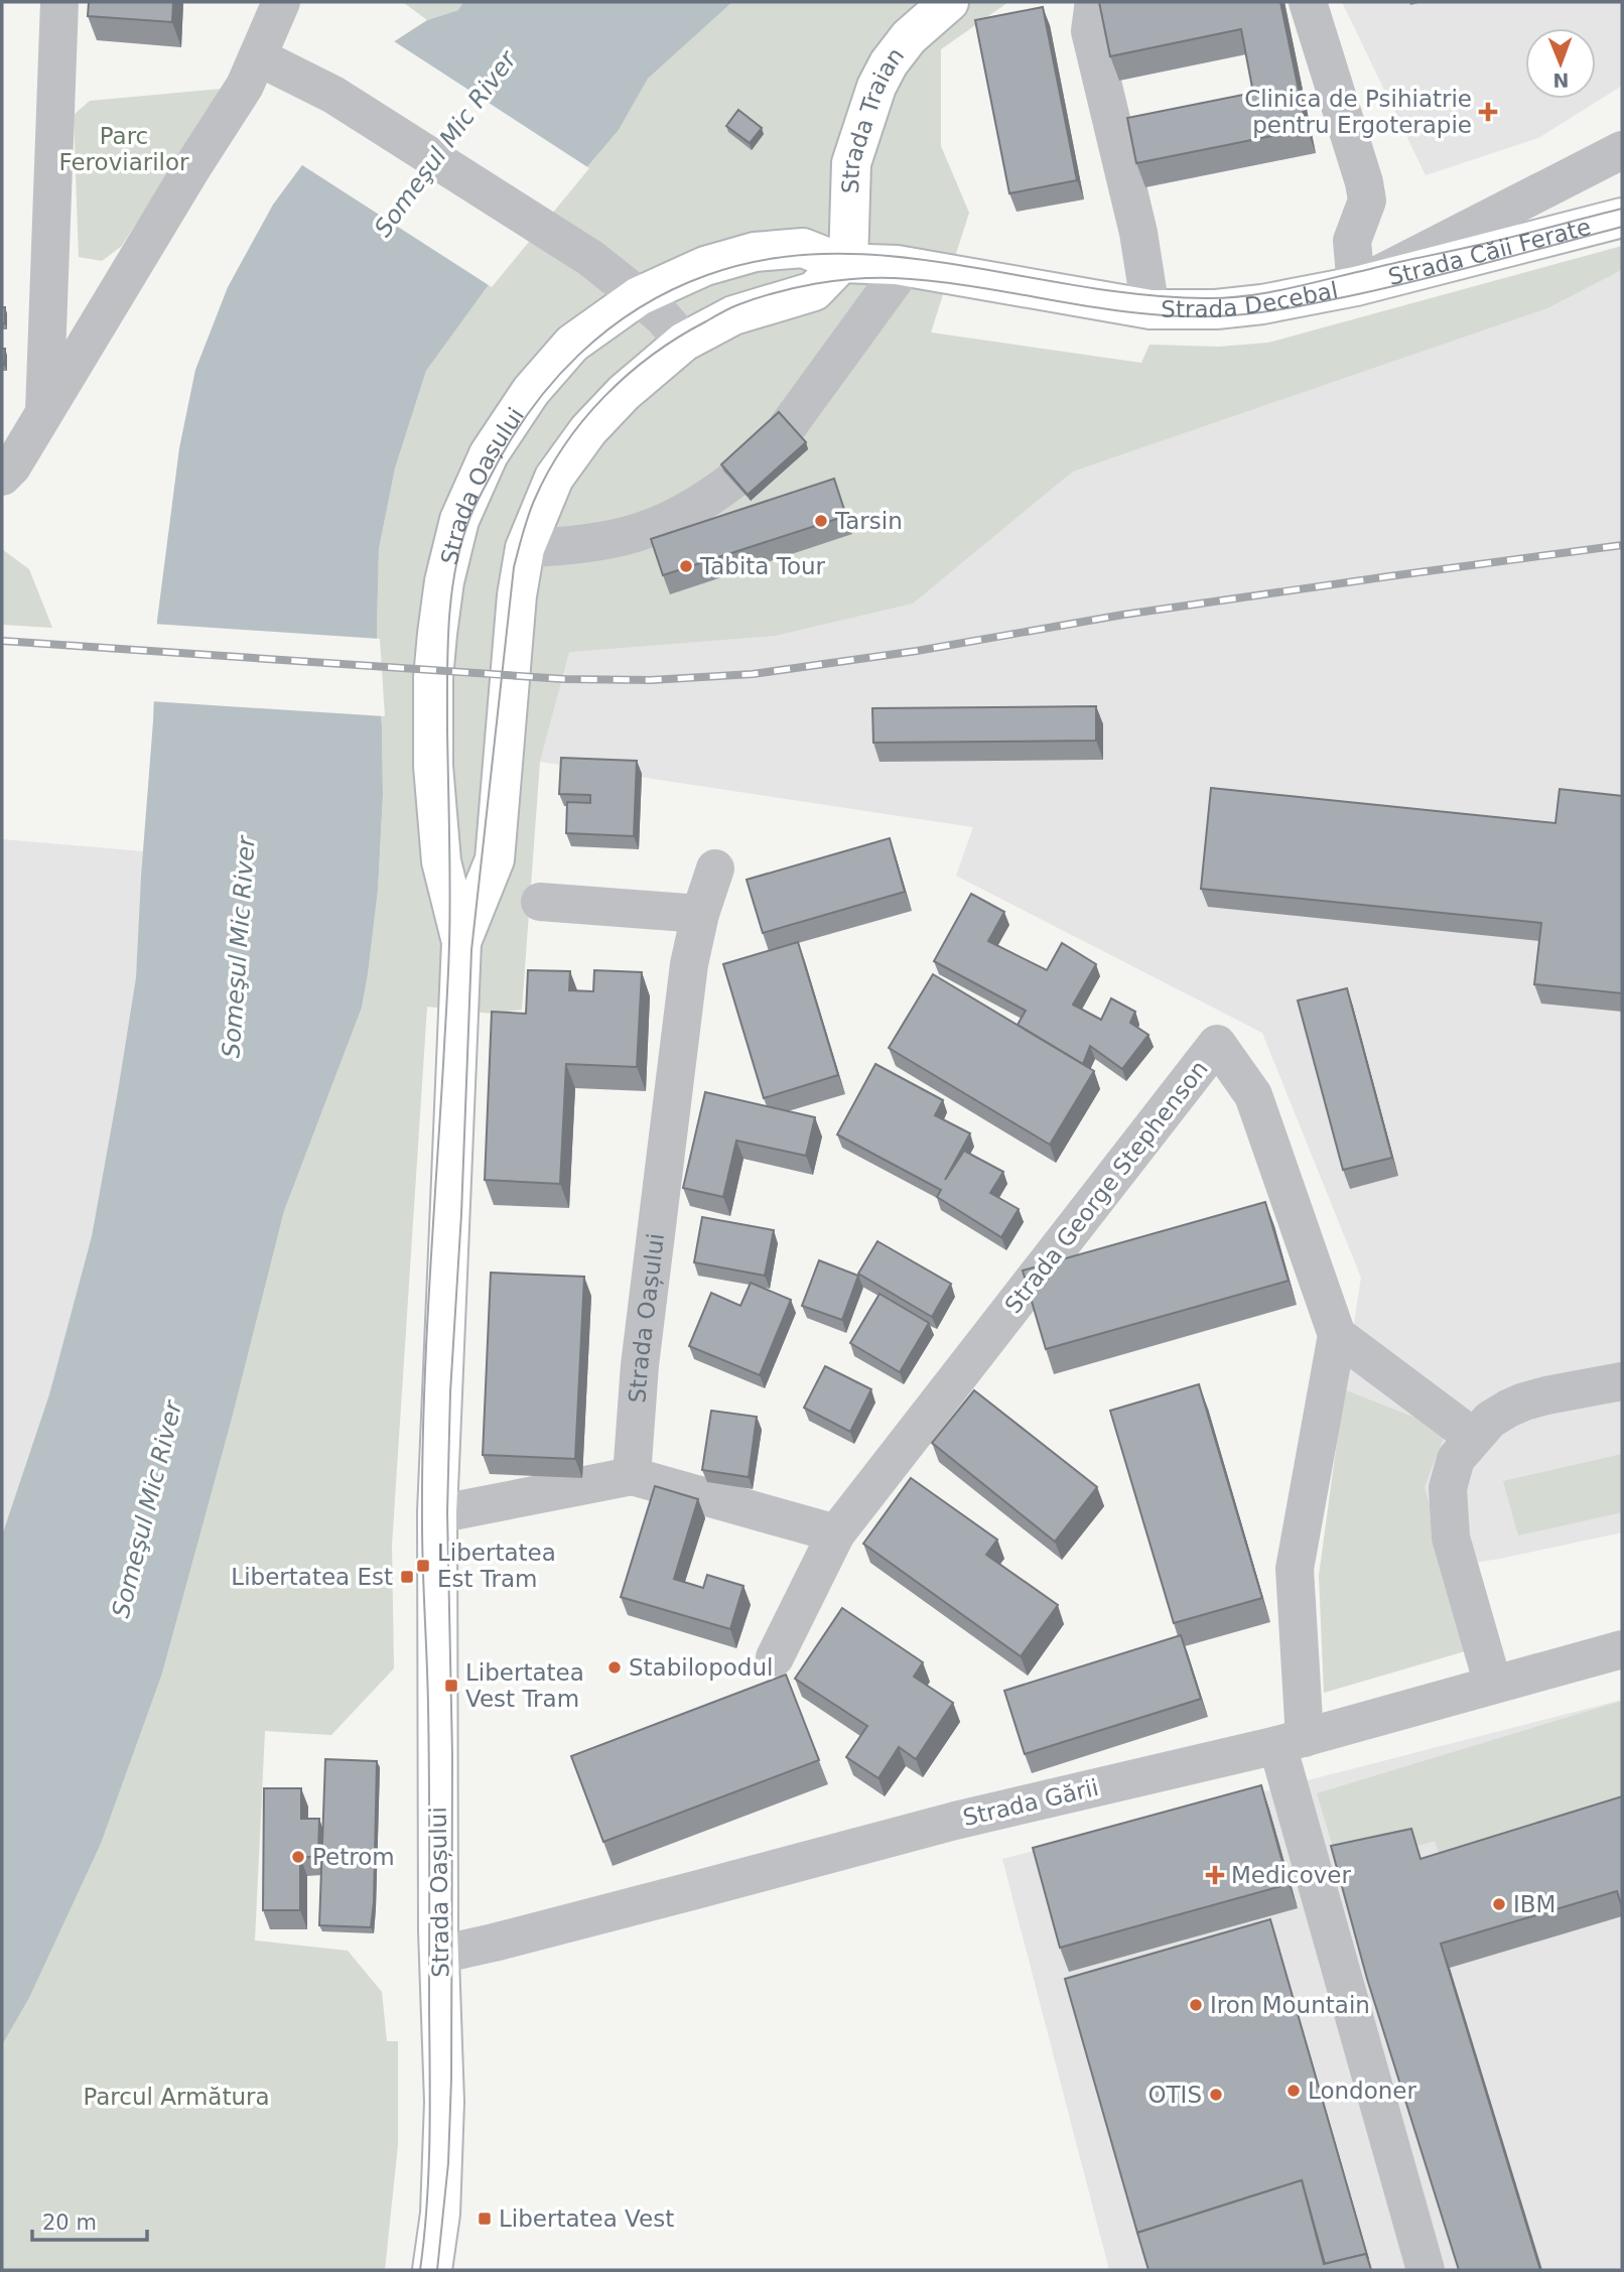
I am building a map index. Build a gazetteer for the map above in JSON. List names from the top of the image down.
{
  "streets": {
    "main road": [
      "Strada Traian",
      "Strada Căii Ferate",
      "Strada Decebal",
      "Strada Oașului"
    ],
    "street": ["Strada George Stephenson", "Strada Gării"]
  },
  "crossings": [
    ["Strada Traian", "Strada Decebal"],
    ["Strada Traian", "Strada Oașului"],
    ["Strada Căii Ferate", "Strada Decebal"],
    ["Strada Decebal", "Strada Oașului"],
    ["Strada Oașului", "Strada Gării"],
    ["Strada George Stephenson", "Strada Gării"]
  ],
  "water": ["Someşul Mic River"],
  "parks": ["Parc Feroviarilor", "Parcul Armătura"],
  "places": {
    "health": ["Clinica de Psihiatrie pentru Ergoterapie", "Medicover"],
    "other": [
      "Tarsin",
      "Tabita Tour",
      "Stabilopodul",
      "Petrom",
      "IBM",
      "Iron Mountain",
      "Londoner",
      "OTIS"
    ],
    "transit": [
      "Libertatea Est Tram",
      "Libertatea Est",
      "Libertatea Vest Tram",
      "Libertatea Vest"
    ]
  },
  "scale_bar": "20 m",
  "north": "bottom"
}
